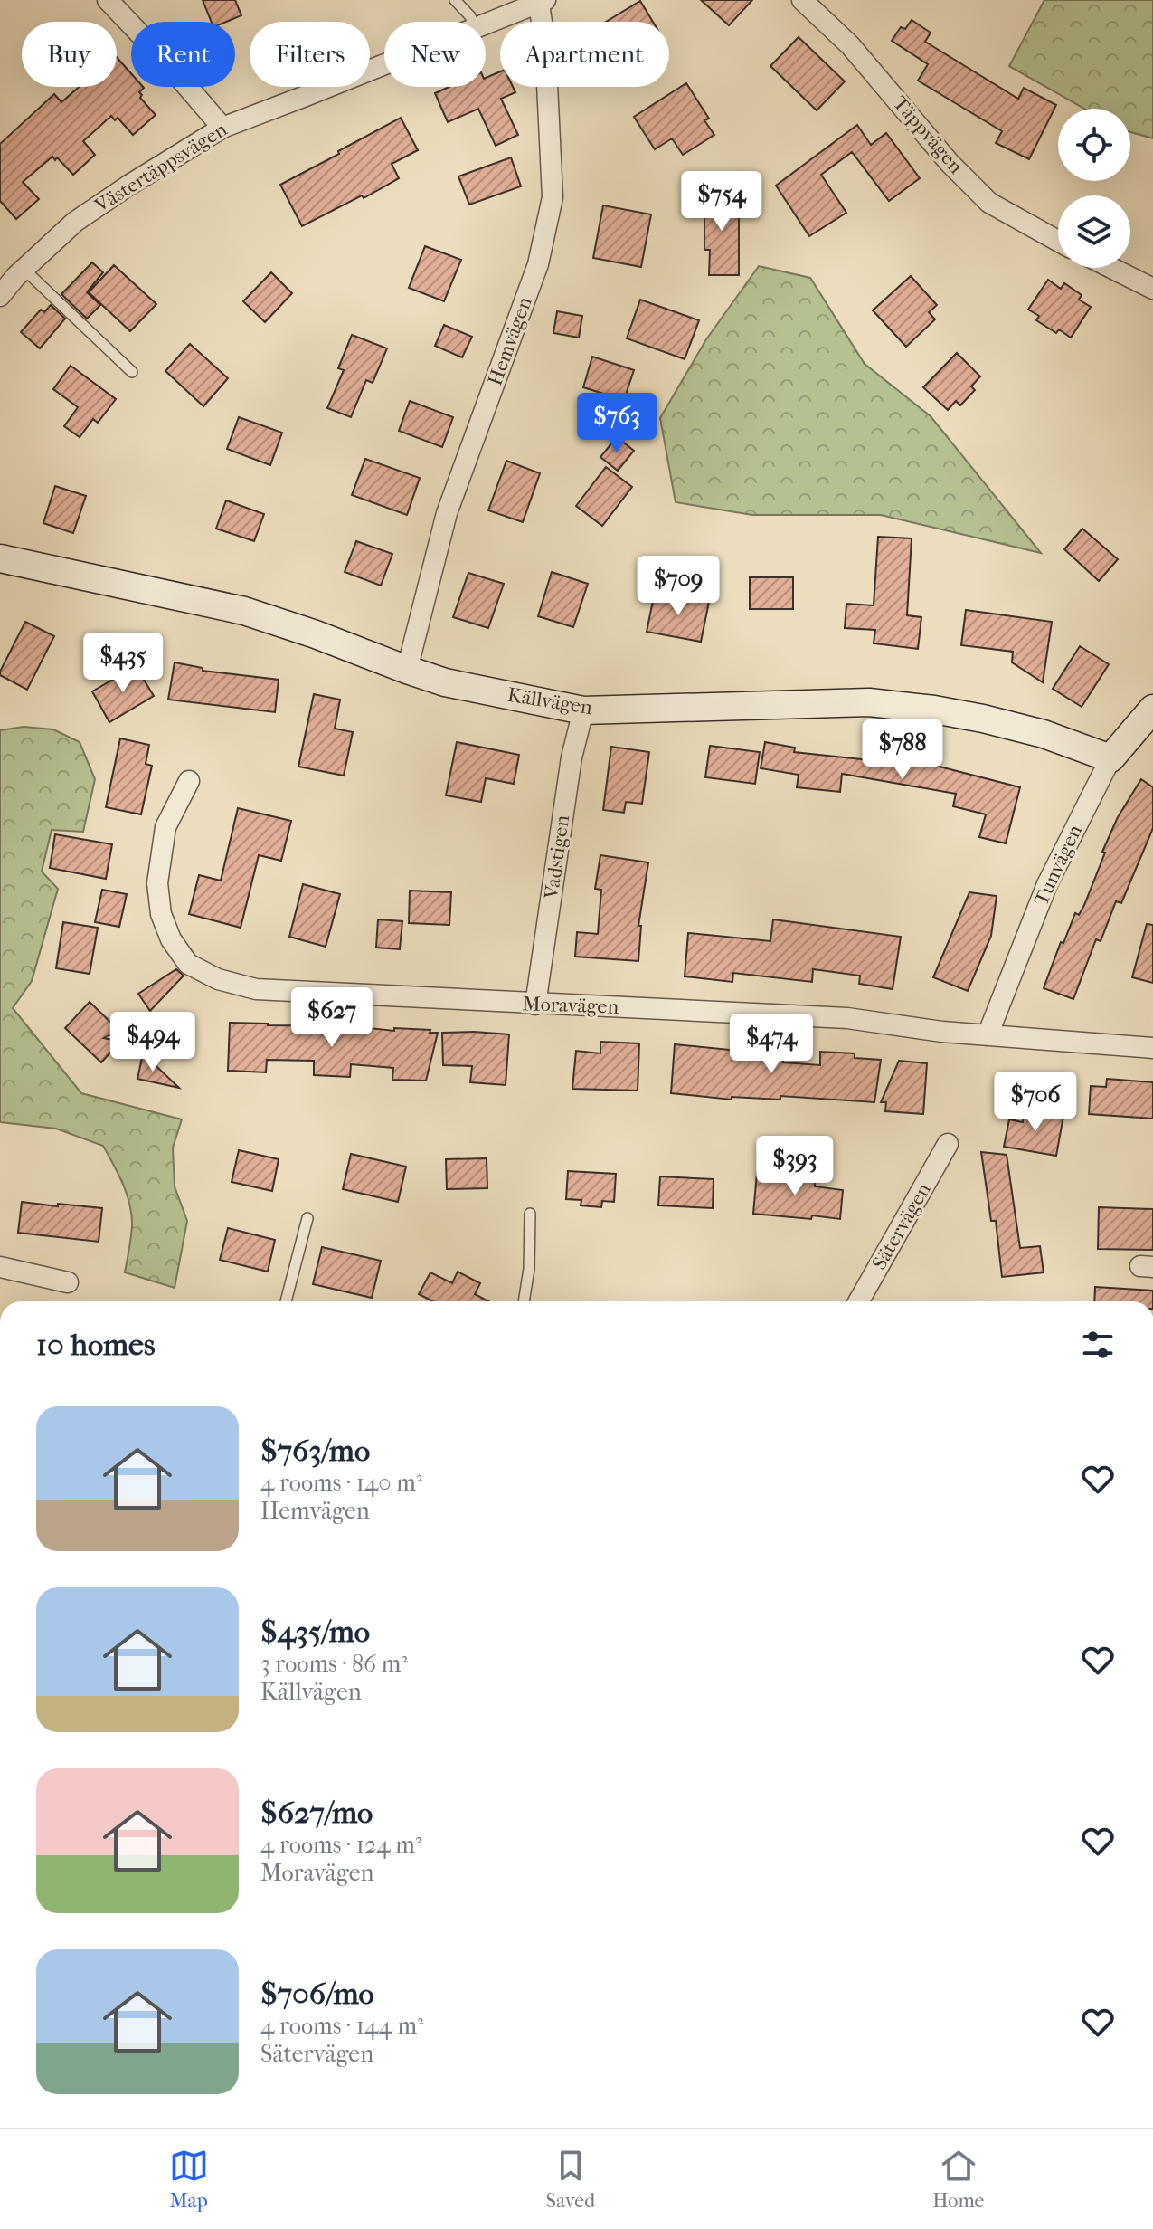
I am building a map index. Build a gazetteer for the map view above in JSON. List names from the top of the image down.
{
  "streets": {
    "street": [
      "Täppvägen",
      "Västertäppsvägen",
      "Hemvägen",
      "Källvägen",
      "Vadstigen",
      "Tunvägen",
      "Moravägen",
      "Sätervägen"
    ]
  },
  "crossings": [
    ["Västertäppsvägen", "Hemvägen"],
    ["Hemvägen", "Källvägen"],
    ["Källvägen", "Vadstigen"],
    ["Källvägen", "Tunvägen"],
    ["Vadstigen", "Moravägen"],
    ["Tunvägen", "Moravägen"]
  ],
  "page": {
    "chip": [
      "Buy",
      "Rent",
      "Filters",
      "New",
      "Apartment"
    ],
    "price": [
      "$754",
      "$763",
      "$709",
      "$435",
      "$788",
      "$627",
      "$494",
      "$474",
      "$706",
      "$393"
    ],
    "heading": "10 homes",
    "list": [
      {
        "name": "$763/mo",
        "note": "4 rooms · 140 m² · Hemvägen"
      },
      {
        "name": "$435/mo",
        "note": "3 rooms · 86 m² · Källvägen"
      },
      {
        "name": "$627/mo",
        "note": "4 rooms · 124 m² · Moravägen"
      },
      {
        "name": "$706/mo",
        "note": "4 rooms · 144 m² · Sätervägen"
      }
    ],
    "tabs": ["Map", "Saved", "Home"]
  }
}
